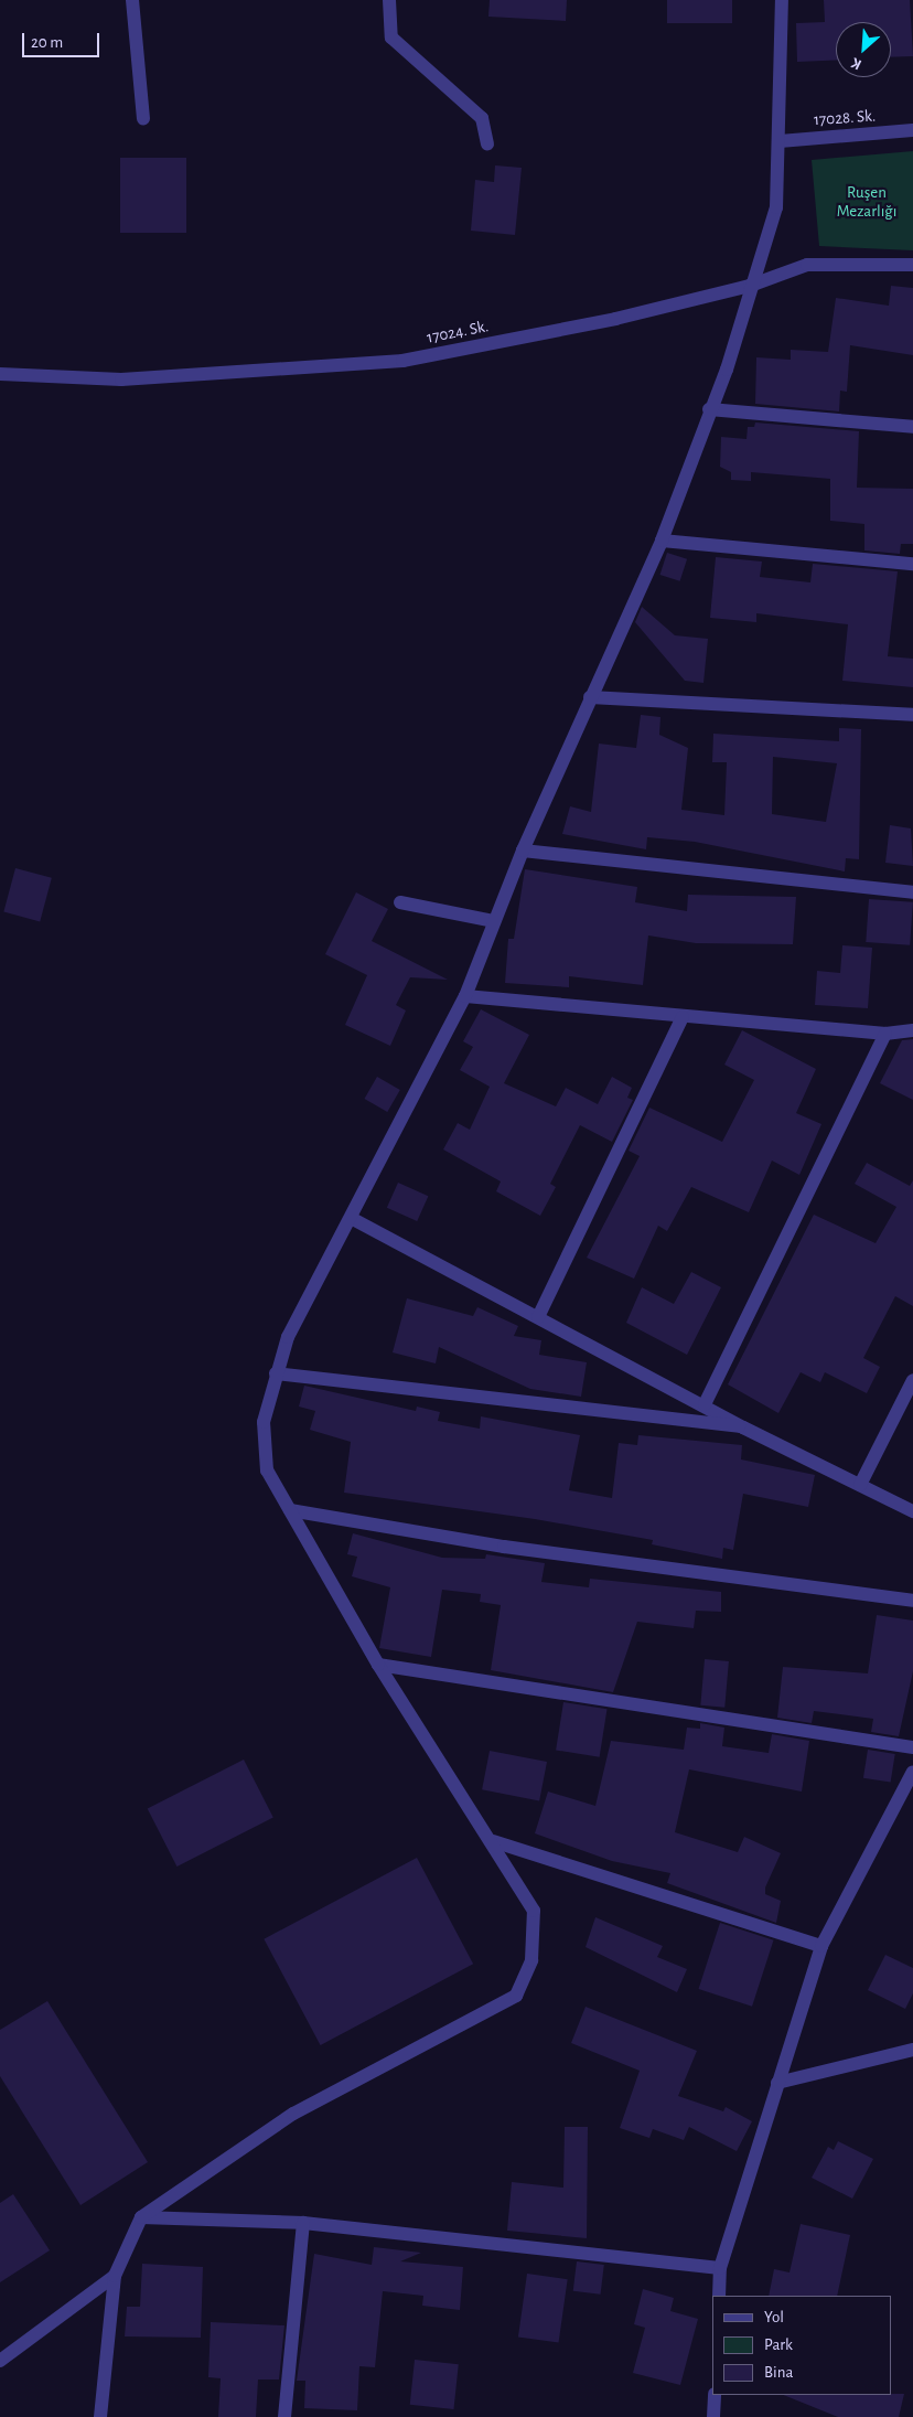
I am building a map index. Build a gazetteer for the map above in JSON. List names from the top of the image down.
{
  "streets": {
    "street": ["17028. Sk.", "17024. Sk."]
  },
  "parks": ["Ruşen Mezarlığı"],
  "legend": ["Yol", "Park", "Bina"],
  "scale_bar": "20 m",
  "north": "bottom left"
}
